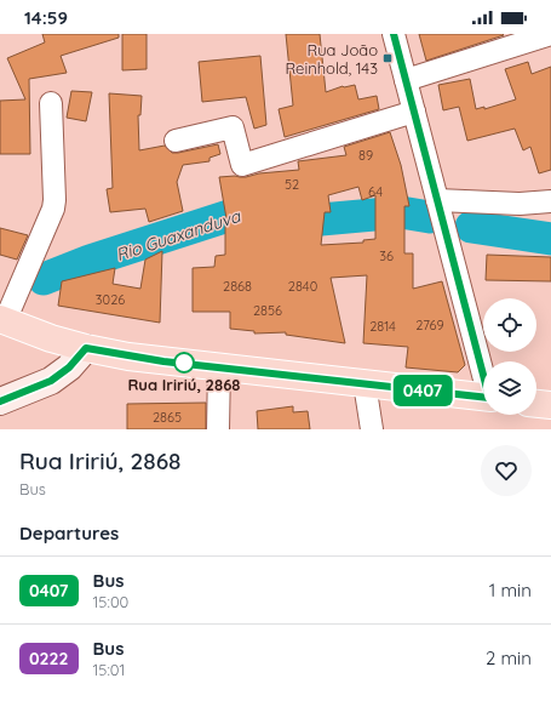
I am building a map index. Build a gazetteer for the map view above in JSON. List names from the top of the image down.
{
  "water": ["Rio Guaxanduva"],
  "places": {
    "transit": ["Rua João Reinhold, 143"],
    "other": ["Rua Iririú, 2868"]
  },
  "lines": ["bus line 0407"],
  "house_numbers": [
    "89",
    "52",
    "64",
    "36",
    "2868",
    "2840",
    "3026",
    "2856",
    "2769",
    "2814",
    "2865"
  ],
  "page": {
    "status": "14:59",
    "on_map": "0407",
    "heading": [
      ["Rua Iririú, 2868", "Bus"],
      "Departures"
    ],
    "list": [
      {
        "mark": "0407",
        "name": "Bus",
        "note": "15:00",
        "value": "1 min"
      },
      {
        "mark": "0222",
        "name": "Bus",
        "note": "15:01",
        "value": "2 min"
      }
    ]
  }
}
